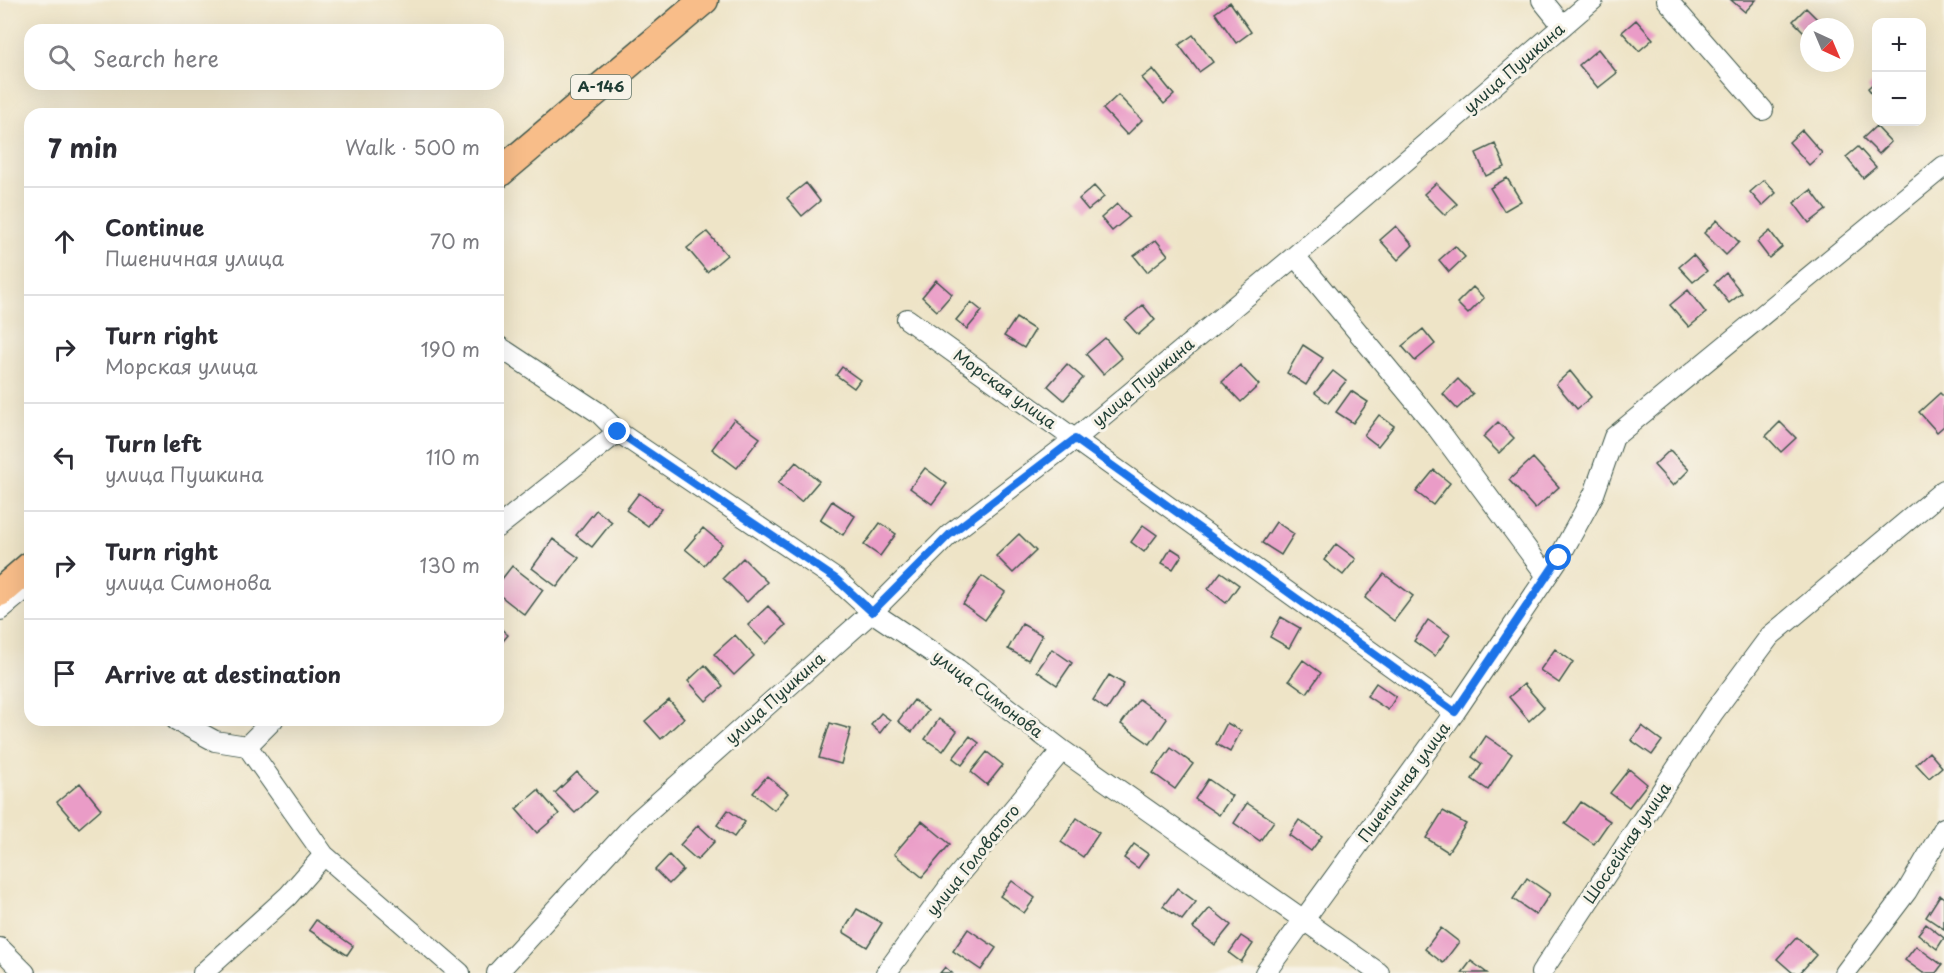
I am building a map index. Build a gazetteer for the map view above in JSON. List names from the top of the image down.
{
  "streets": {
    "highway": ["А-146"],
    "street": [
      "улица Пушкина",
      "Морская улица",
      "улица Симонова",
      "Пшеничная улица",
      "Шоссейная улица",
      "улица Головатого"
    ]
  },
  "crossings": [
    ["улица Пушкина", "Морская улица"],
    ["улица Пушкина", "улица Симонова"],
    ["Морская улица", "Пшеничная улица"],
    ["улица Симонова", "Пшеничная улица"],
    ["улица Симонова", "улица Головатого"]
  ],
  "north": "bottom right",
  "page": {
    "map_buttons": ["+", "−"],
    "search": "Search here",
    "heading": ["7 min", "Walk · 500 m"],
    "list": [
      ["Continue", "Пшеничная улица", "70 m"],
      ["Turn right", "Морская улица", "190 m"],
      ["Turn left", "улица Пушкина", "110 m"],
      ["Turn right", "улица Симонова", "130 m"],
      "Arrive at destination"
    ]
  }
}
